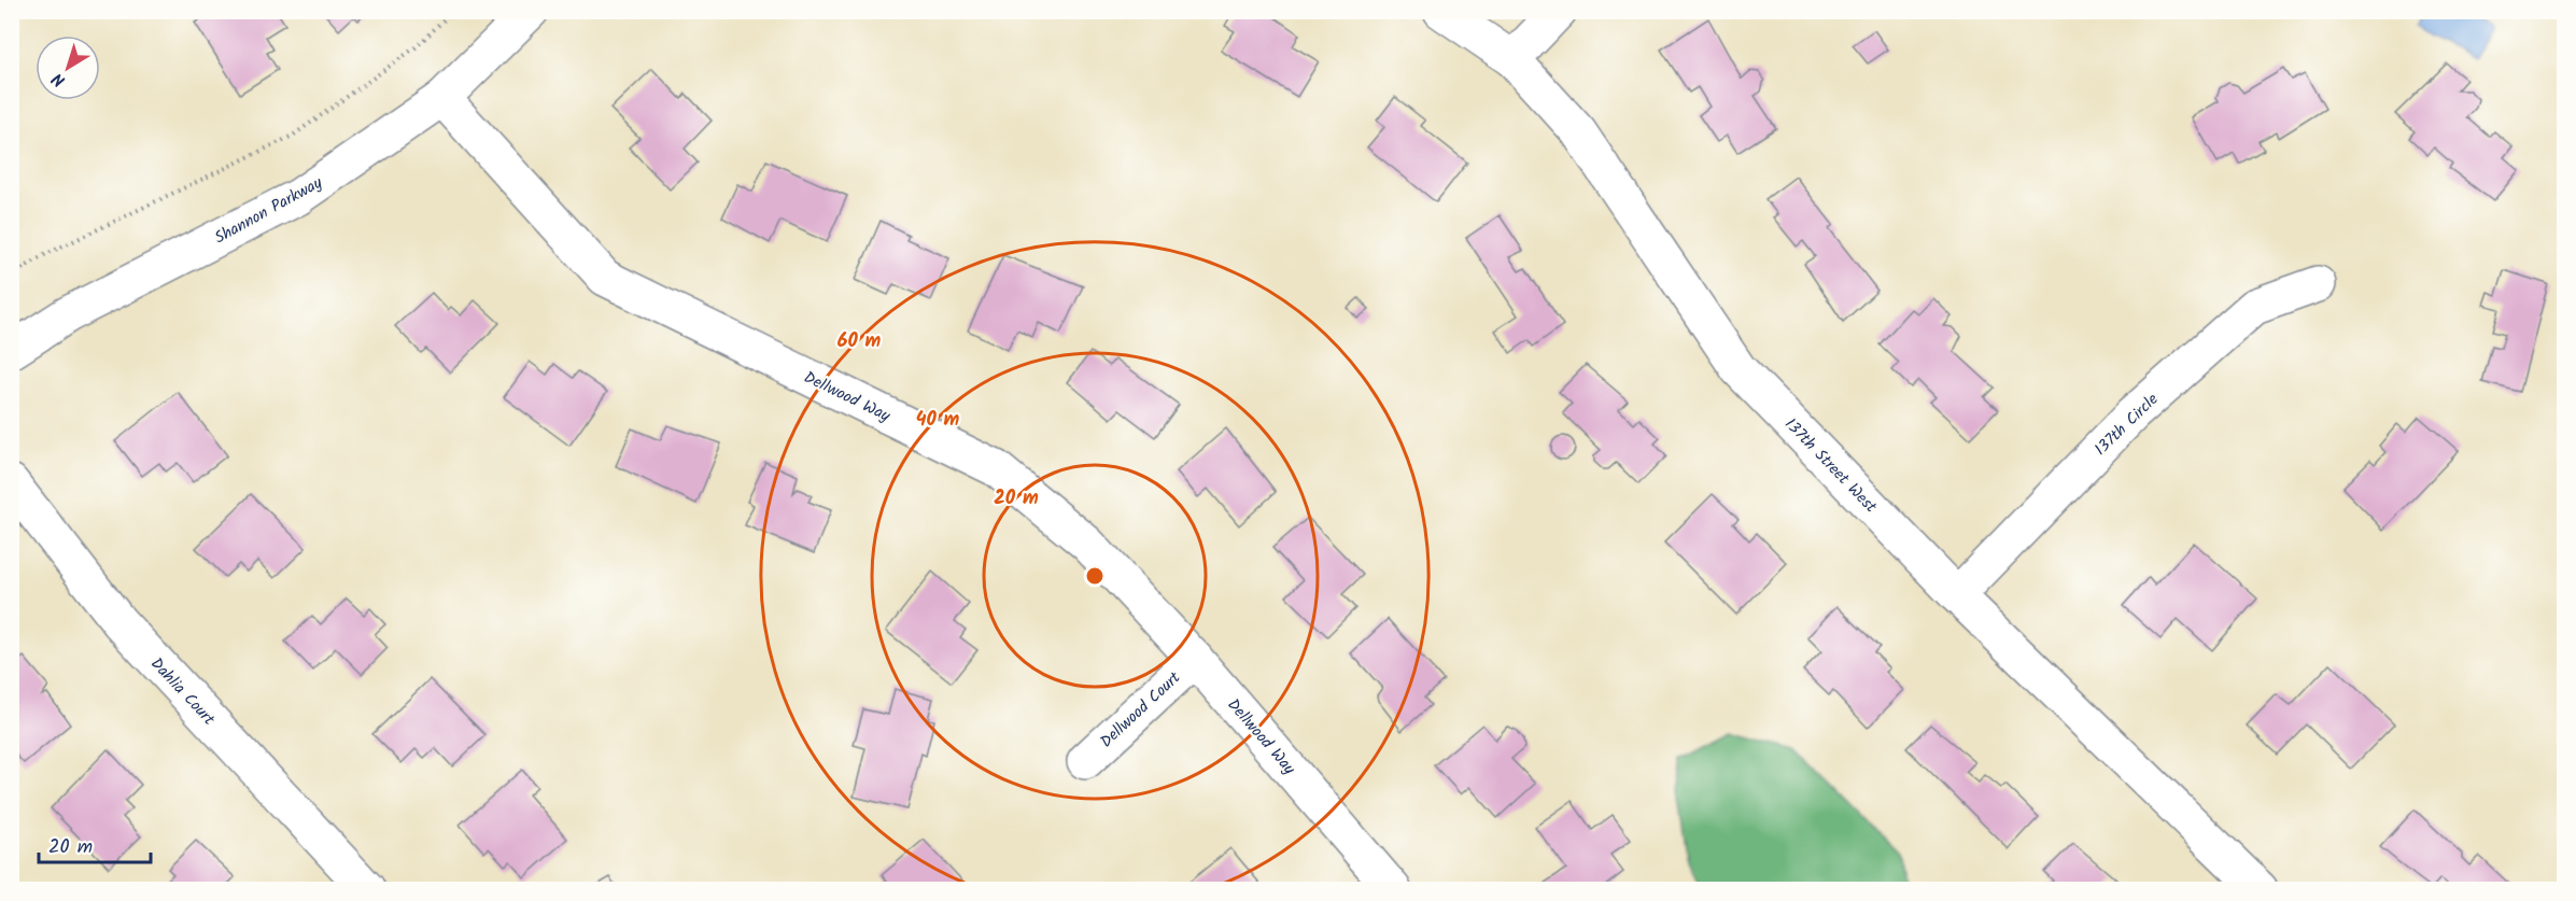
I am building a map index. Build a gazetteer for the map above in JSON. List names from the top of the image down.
{
  "streets": {
    "street": [
      "Shannon Parkway",
      "Dellwood Way",
      "137th Circle",
      "137th Street West",
      "Dahlia Court",
      "Dellwood Court"
    ]
  },
  "crossings": [
    ["Shannon Parkway", "Dellwood Way"],
    ["Dellwood Way", "Dellwood Court"],
    ["137th Circle", "137th Street West"]
  ],
  "scale_bar": "20 m",
  "north": "bottom left",
  "rings": ["60 m", "40 m", "20 m"]
}
